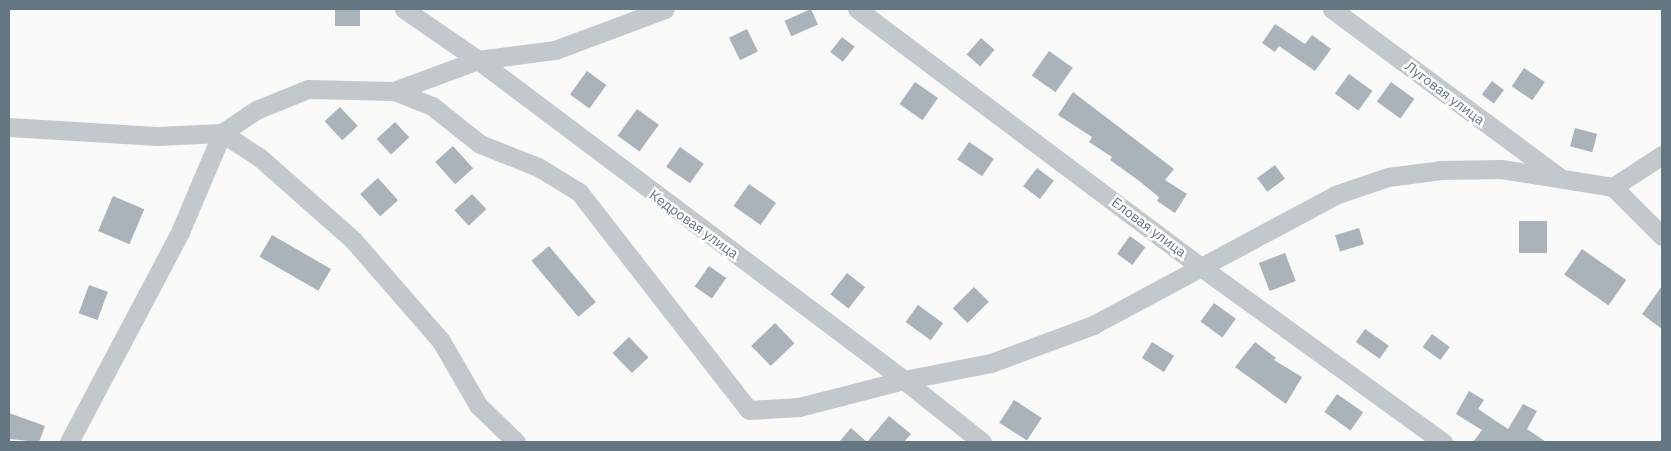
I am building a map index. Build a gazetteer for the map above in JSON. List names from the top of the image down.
{
  "streets": {
    "street": ["Луговая улица", "Кедровая улица", "Еловая улица"]
  }
}
